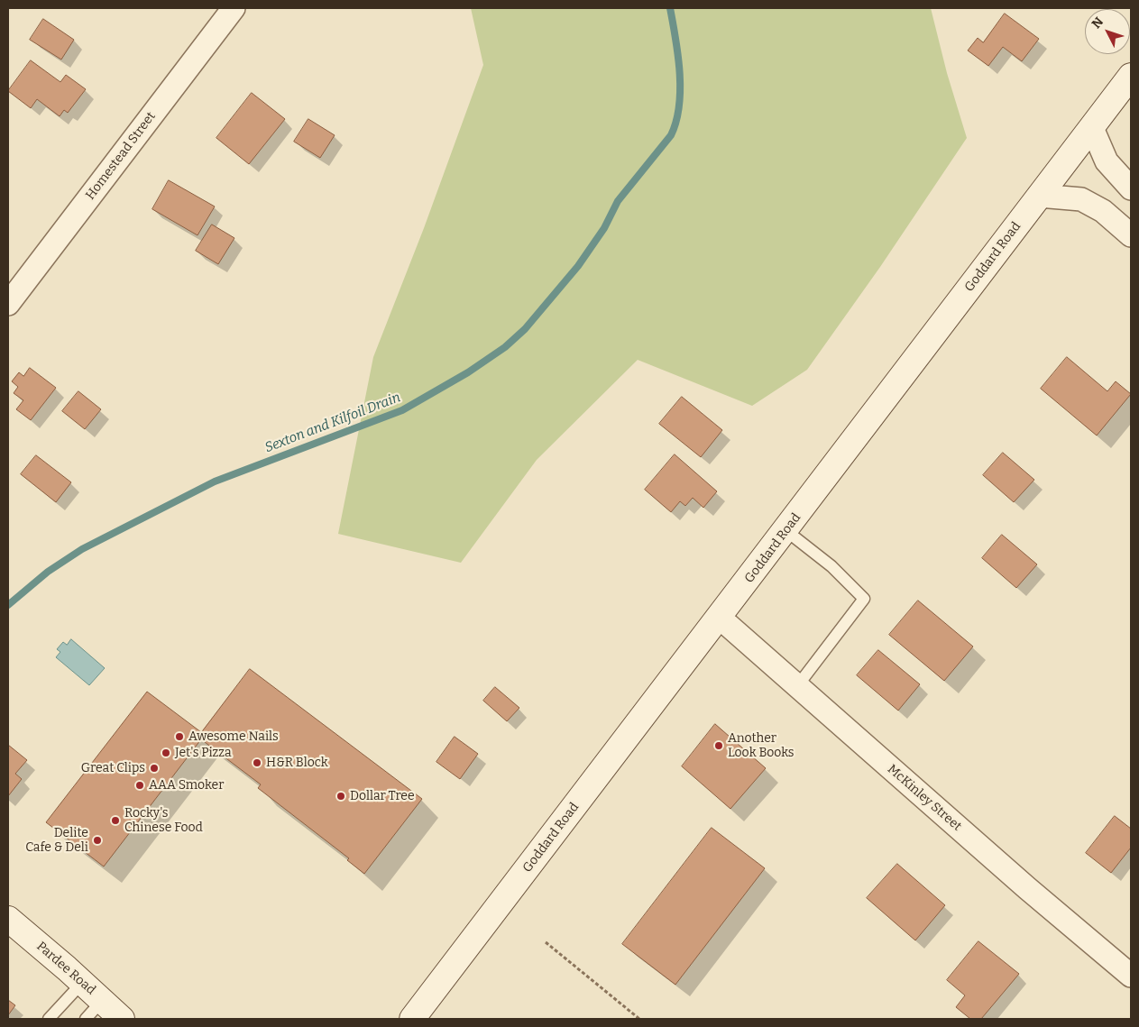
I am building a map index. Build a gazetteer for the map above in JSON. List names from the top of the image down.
{
  "streets": {
    "main road": ["Goddard Road", "Pardee Road"],
    "street": ["Homestead Street", "McKinley Street"]
  },
  "crossings": [
    ["Goddard Road", "McKinley Street"]
  ],
  "water": ["Sexton and Kilfoil Drain"],
  "places": [
    "Awesome Nails",
    "Another Look Books",
    "Jet's Pizza",
    "H&R Block",
    "Great Clips",
    "AAA Smoker",
    "Dollar Tree",
    "Rocky's Chinese Food",
    "Delite Cafe & Deli"
  ],
  "north": "top left"
}
